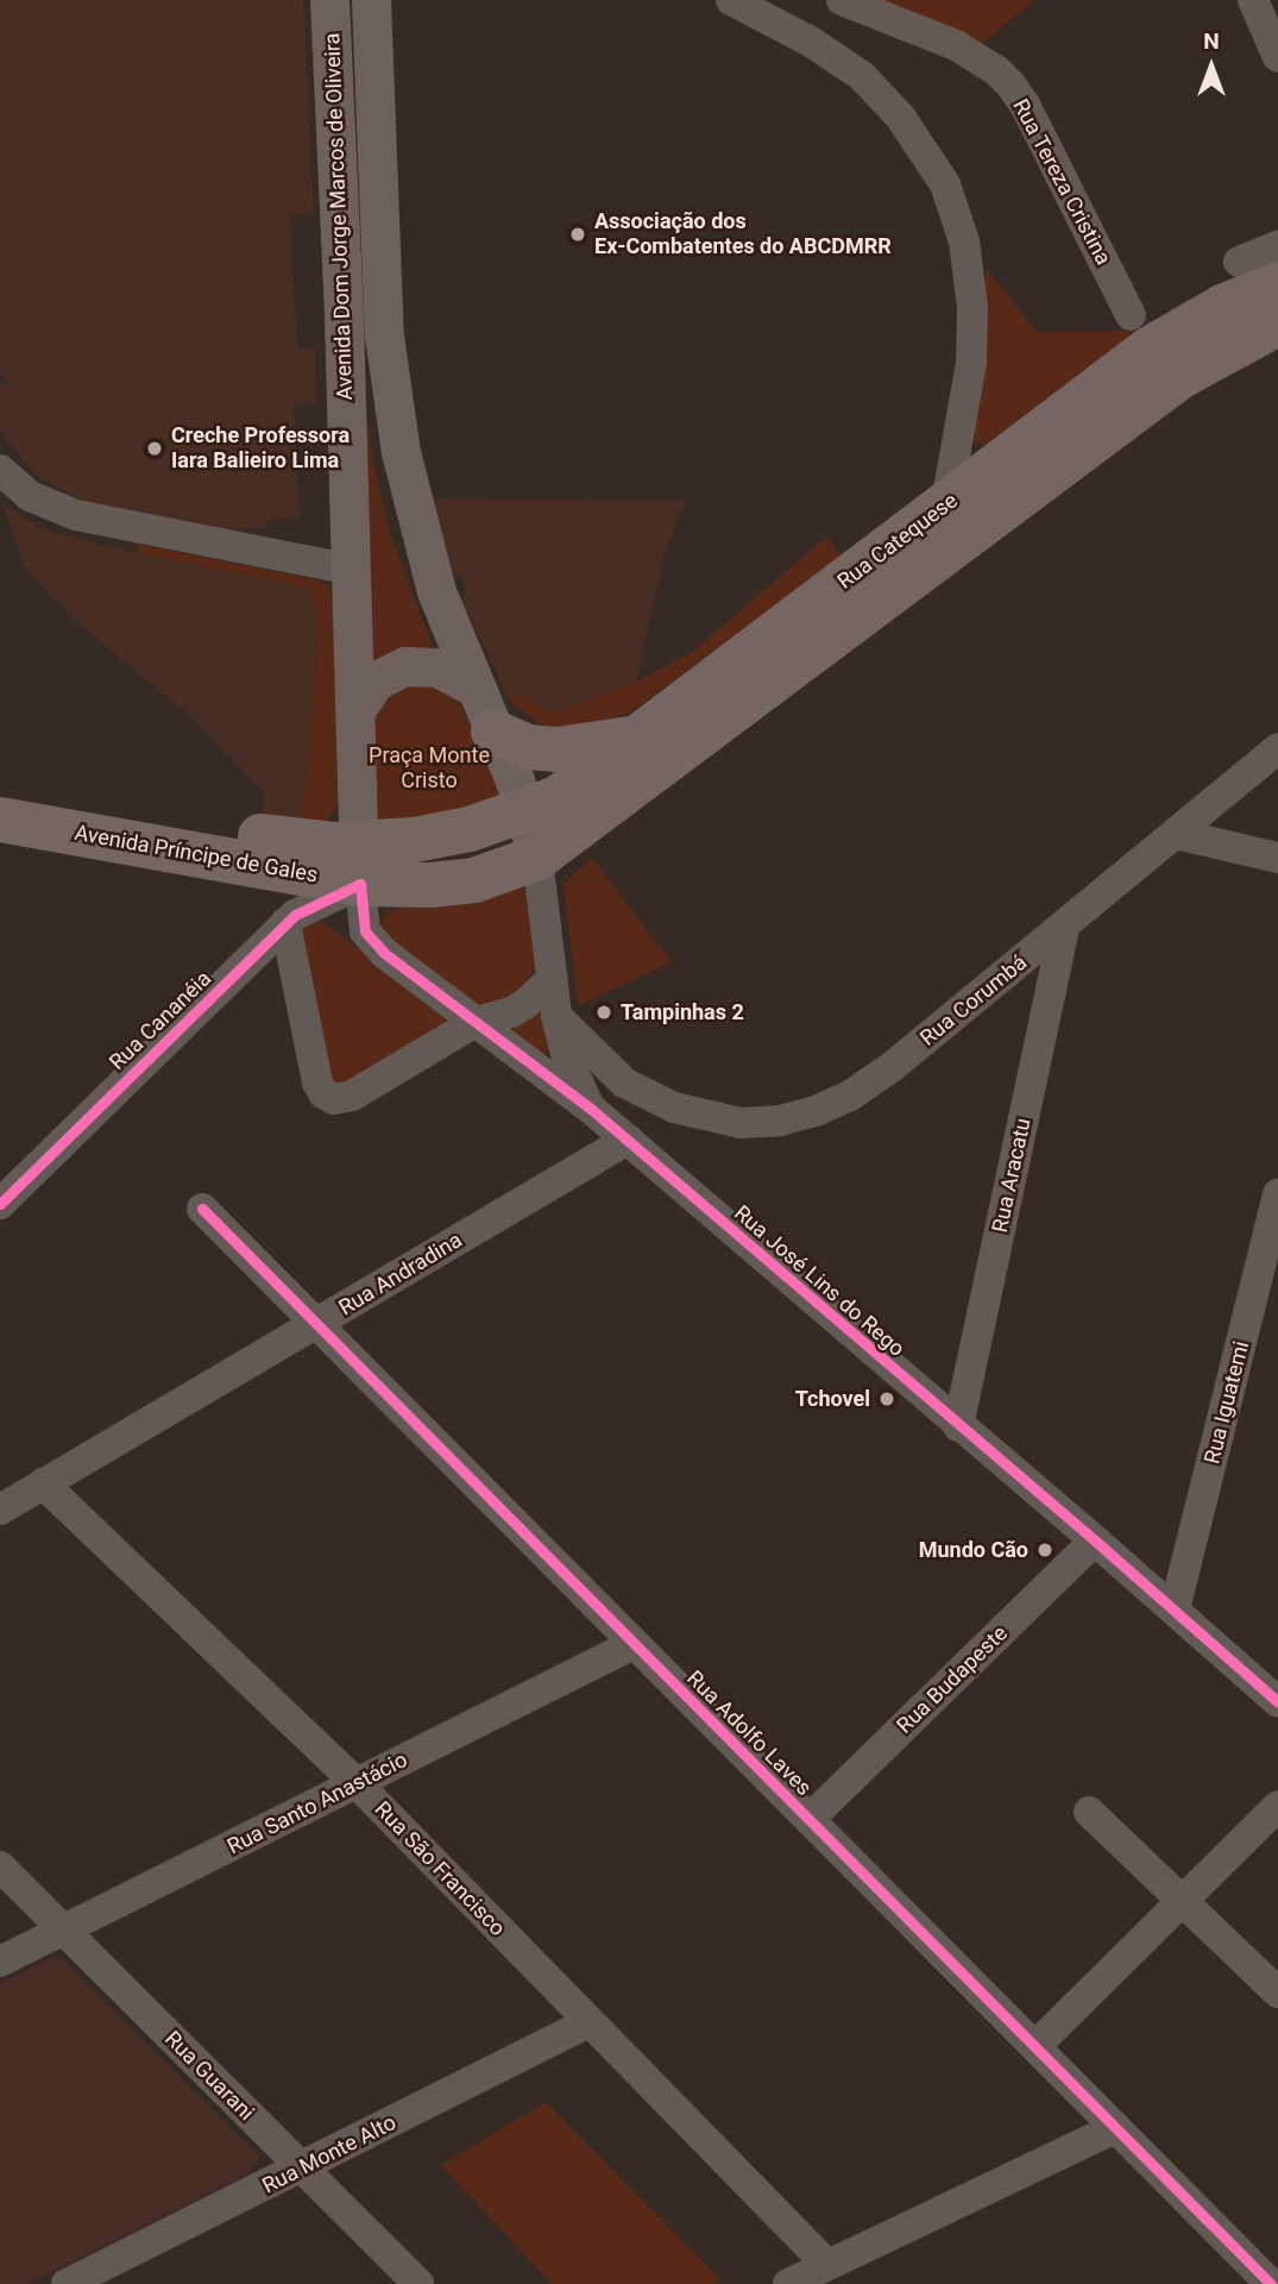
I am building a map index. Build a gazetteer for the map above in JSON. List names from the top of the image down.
{
  "streets": {
    "highway": ["Rua Catequese", "Avenida Príncipe de Gales"],
    "main road": ["Avenida Dom Jorge Marcos de Oliveira"],
    "street": [
      "Rua Tereza Cristina",
      "Rua Corumbá",
      "Rua Cananéia",
      "Rua Aracatu",
      "Rua Andradina",
      "Rua José Lins do Rego",
      "Rua Iguatemi",
      "Rua Budapeste",
      "Rua Adolfo Laves",
      "Rua Santo Anastácio",
      "Rua São Francisco",
      "Rua Guarani",
      "Rua Monte Alto"
    ]
  },
  "crossings": [
    ["Avenida Dom Jorge Marcos de Oliveira", "Rua Catequese"],
    ["Avenida Dom Jorge Marcos de Oliveira", "Avenida Príncipe de Gales"],
    ["Avenida Dom Jorge Marcos de Oliveira", "Rua Cananéia"],
    ["Avenida Dom Jorge Marcos de Oliveira", "Rua José Lins do Rego"],
    ["Rua Catequese", "Avenida Príncipe de Gales"],
    ["Rua Catequese", "Rua José Lins do Rego"],
    ["Avenida Príncipe de Gales", "Rua Cananéia"],
    ["Avenida Príncipe de Gales", "Rua José Lins do Rego"],
    ["Rua Corumbá", "Rua Aracatu"],
    ["Rua Corumbá", "Rua José Lins do Rego"],
    ["Rua Cananéia", "Rua José Lins do Rego"],
    ["Rua Aracatu", "Rua José Lins do Rego"],
    ["Rua Andradina", "Rua José Lins do Rego"],
    ["Rua Andradina", "Rua Adolfo Laves"],
    ["Rua Andradina", "Rua São Francisco"],
    ["Rua José Lins do Rego", "Rua Iguatemi"],
    ["Rua José Lins do Rego", "Rua Budapeste"],
    ["Rua Budapeste", "Rua Adolfo Laves"],
    ["Rua Adolfo Laves", "Rua Santo Anastácio"],
    ["Rua Santo Anastácio", "Rua São Francisco"],
    ["Rua Santo Anastácio", "Rua Guarani"],
    ["Rua São Francisco", "Rua Monte Alto"],
    ["Rua Guarani", "Rua Monte Alto"]
  ],
  "parks": ["Praça Monte Cristo"],
  "places": [
    "Associação dos Ex-Combatentes do ABCDMRR",
    "Creche Professora Iara Balieiro Lima",
    "Tampinhas 2",
    "Tchovel",
    "Mundo Cão"
  ],
  "north": "top"
}
